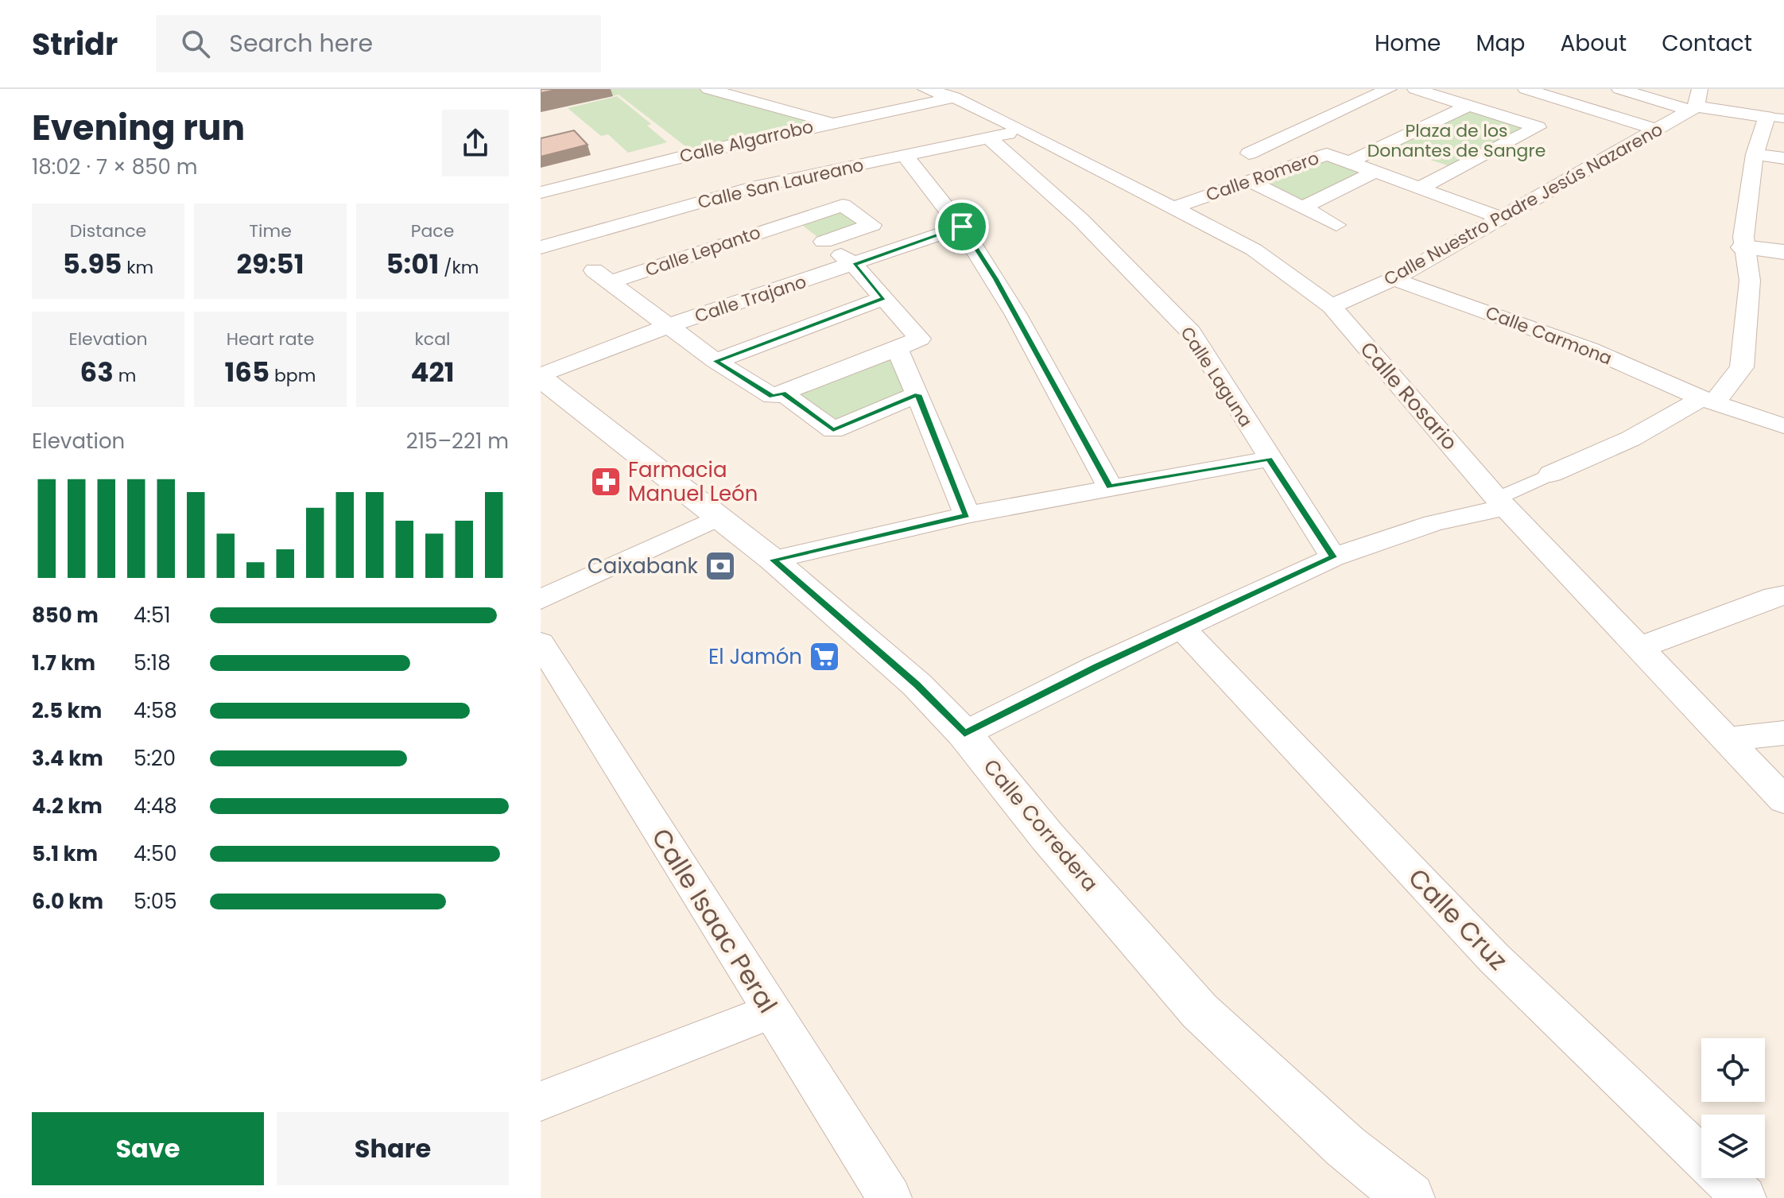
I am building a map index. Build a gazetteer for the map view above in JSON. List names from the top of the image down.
{
  "streets": {
    "street": [
      "Calle Algarrobo",
      "Calle Romero",
      "Calle San Laureano",
      "Calle Nuestro Padre Jesús Nazareno",
      "Calle Lepanto",
      "Calle Trajano",
      "Calle Carmona",
      "Calle Laguna",
      "Calle Rosario",
      "Calle Corredera",
      "Calle Cruz",
      "Calle Isaac Peral"
    ]
  },
  "crossings": [
    ["Calle Algarrobo", "Calle Rosario"],
    ["Calle Romero", "Calle Nuestro Padre Jesús Nazareno"],
    ["Calle Romero", "Calle Rosario"],
    ["Calle San Laureano", "Calle Laguna"],
    ["Calle San Laureano", "Calle Rosario"],
    ["Calle Nuestro Padre Jesús Nazareno", "Calle Carmona"],
    ["Calle Nuestro Padre Jesús Nazareno", "Calle Rosario"],
    ["Calle Lepanto", "Calle Trajano"],
    ["Calle Trajano", "Calle Corredera"]
  ],
  "parks": ["Plaza de los Donantes de Sangre"],
  "places": {
    "pharmacy": ["Farmacia Manuel León"],
    "bank": ["Caixabank"],
    "supermarket": ["El Jamón"]
  },
  "page": {
    "header": "Stridr",
    "search": "Search here",
    "nav": [
      "Home",
      "Map",
      "About",
      "Contact"
    ],
    "heading": ["Evening run", "18:02 · 7 × 850 m"],
    "stats": [
      ["Distance", "5.95 km"],
      ["Time", "29:51"],
      ["Pace", "5:01 /km"],
      ["Elevation", "63 m"],
      ["Heart rate", "165 bpm"],
      ["kcal", "421"]
    ],
    "chart": ["Elevation", "215–221 m"],
    "list": [
      {
        "name": "850 m",
        "note": "4:51"
      },
      {
        "name": "1.7 km",
        "note": "5:18"
      },
      {
        "name": "2.5 km",
        "note": "4:58"
      },
      {
        "name": "3.4 km",
        "note": "5:20"
      },
      {
        "name": "4.2 km",
        "note": "4:48"
      },
      {
        "name": "5.1 km",
        "note": "4:50"
      },
      {
        "name": "6.0 km",
        "note": "5:05"
      }
    ],
    "buttons": ["Save", "Share"]
  }
}
